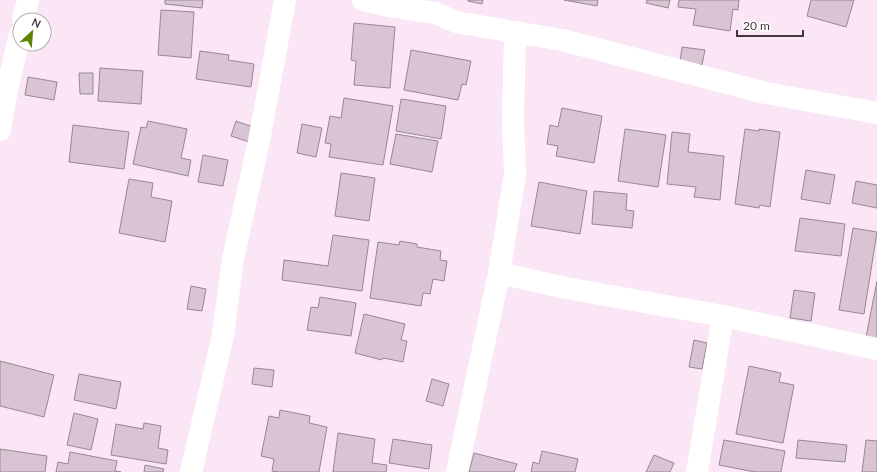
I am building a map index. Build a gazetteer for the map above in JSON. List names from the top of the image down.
{
  "scale_bar": "20 m",
  "north": "top right"
}
